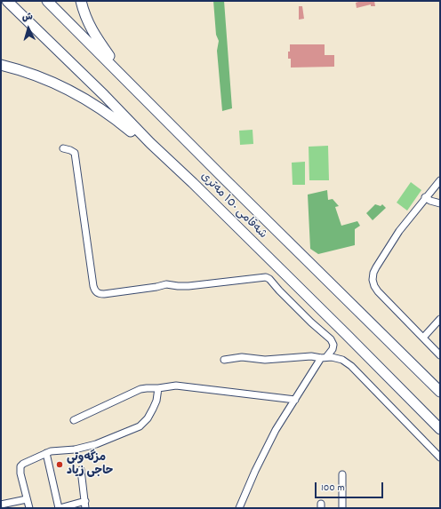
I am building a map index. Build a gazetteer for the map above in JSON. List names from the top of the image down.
{
  "streets": {
    "highway": ["شەقامی ١٥٠ مەتری"]
  },
  "places": ["مزگەوتی حاجی زیاد"],
  "scale_bar": "100 m",
  "north": "top"
}
